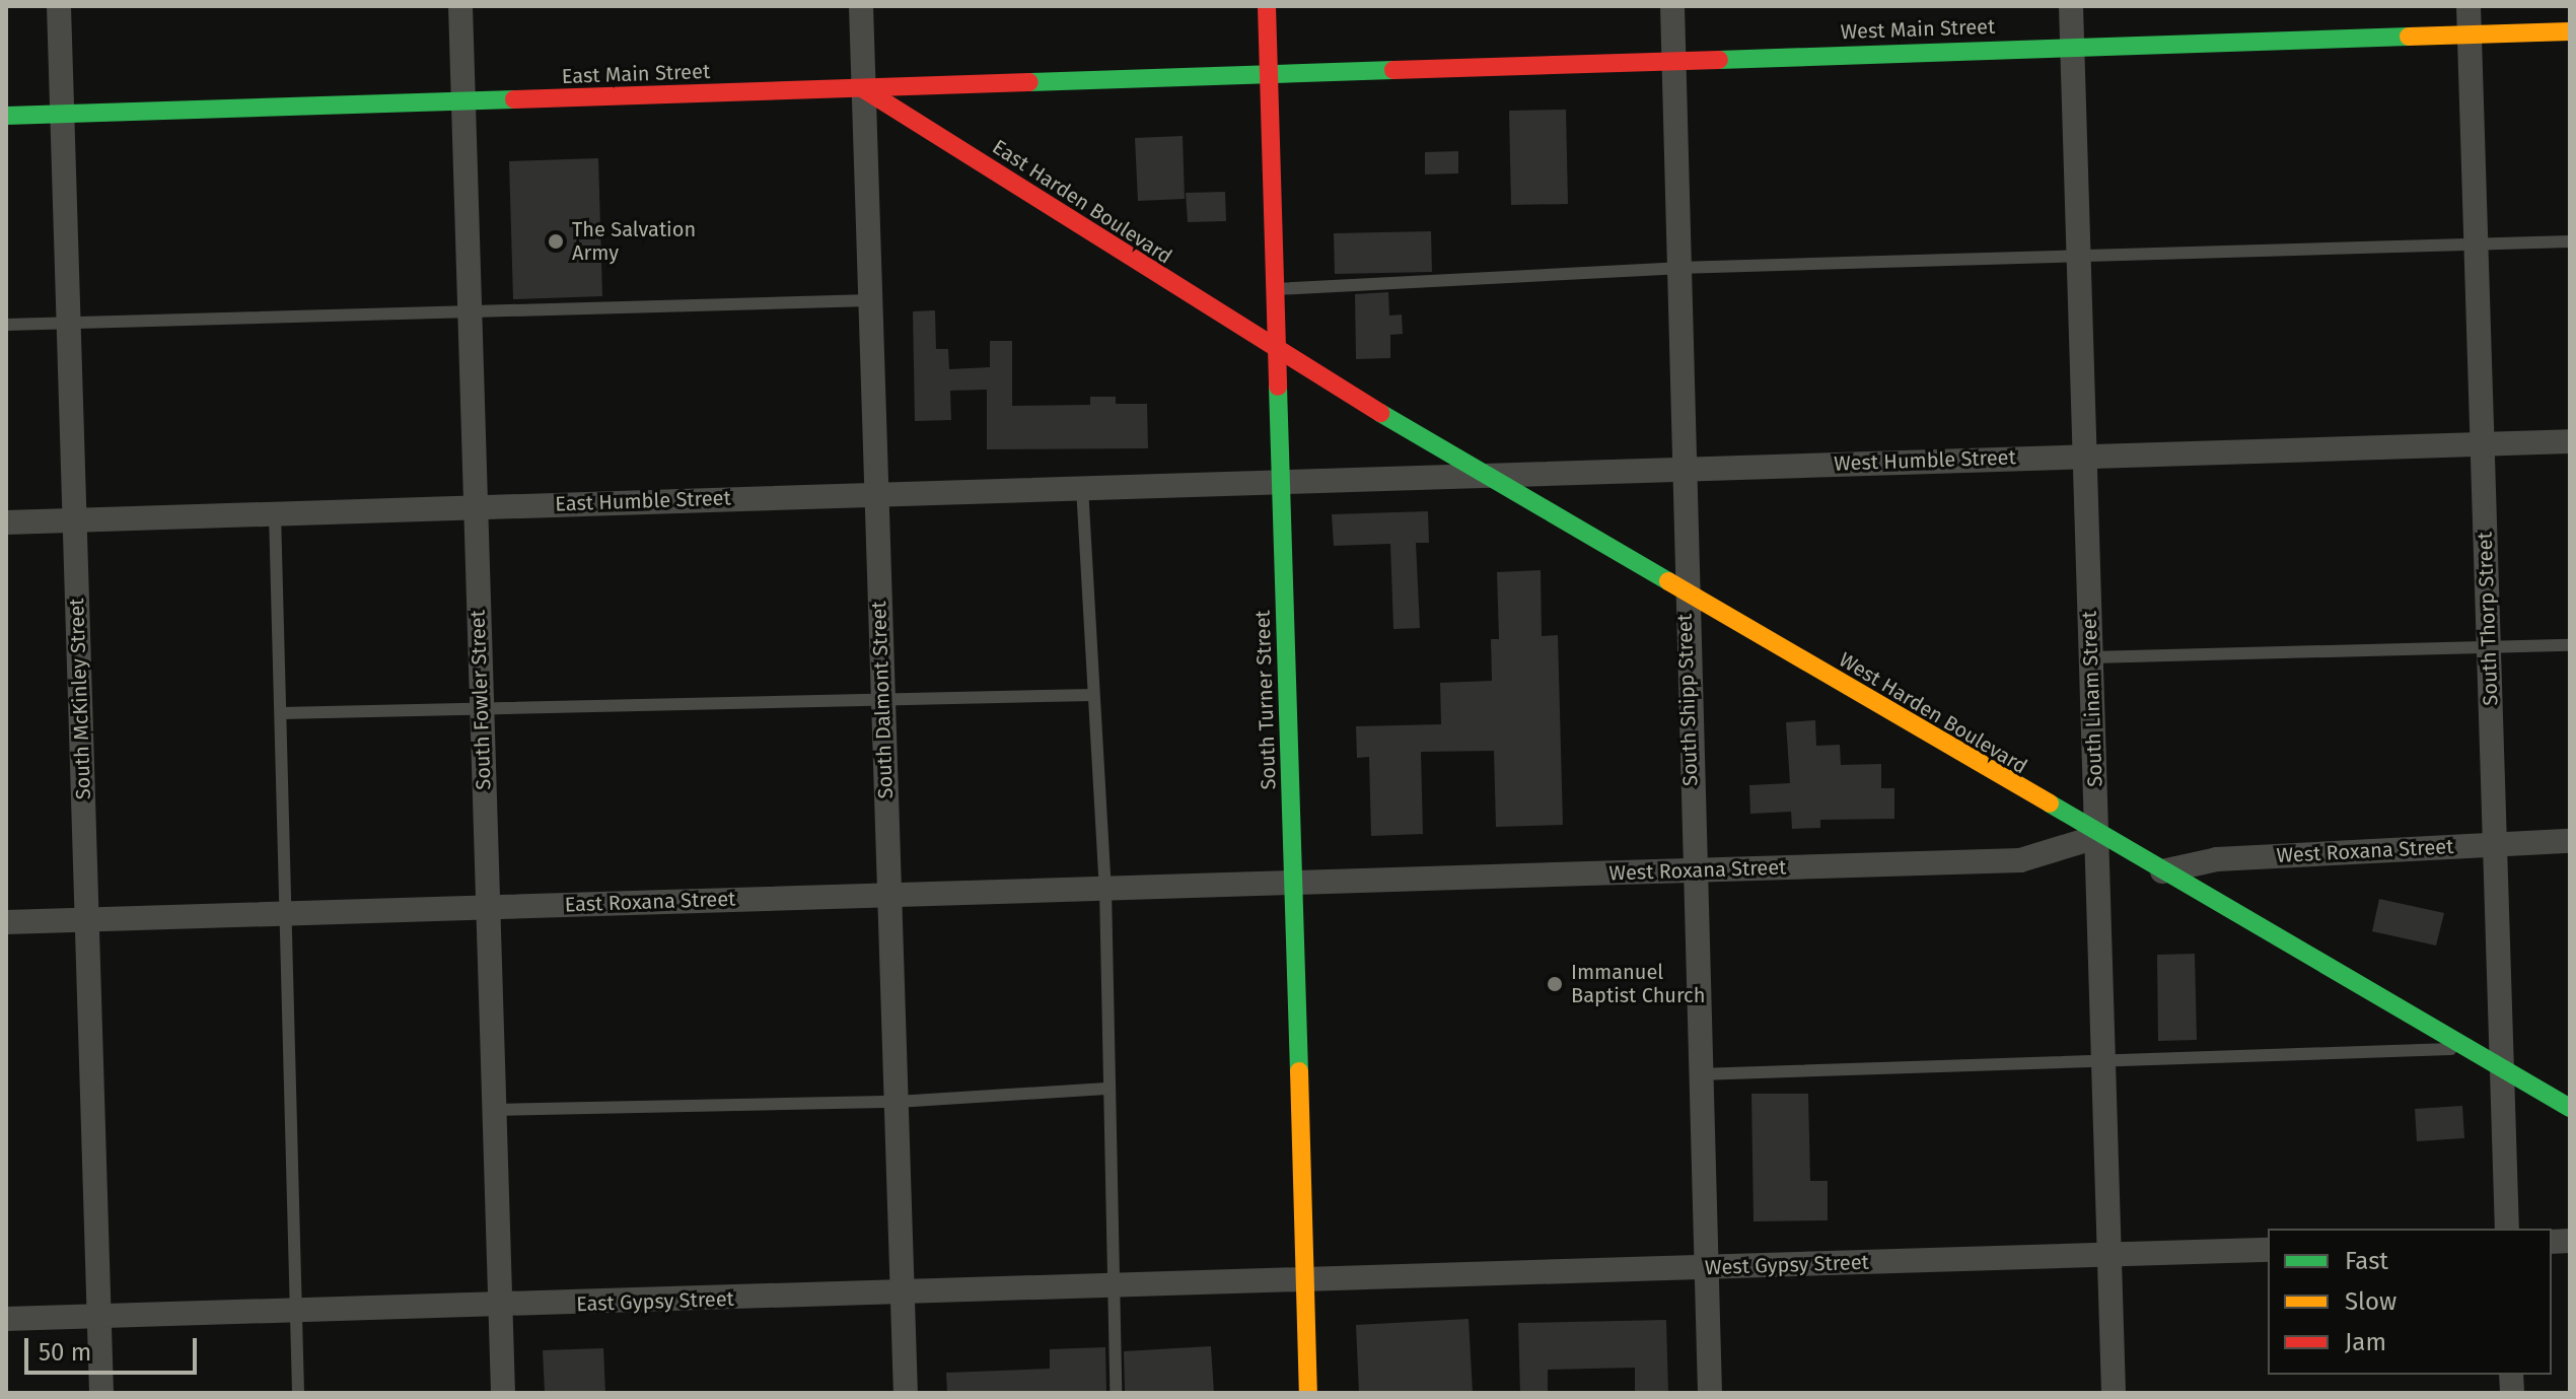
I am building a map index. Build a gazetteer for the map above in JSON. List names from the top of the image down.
{
  "streets": {
    "street": [
      "West Main Street",
      "East Main Street",
      "East Harden Boulevard",
      "West Humble Street",
      "East Humble Street",
      "South Thorp Street",
      "South McKinley Street",
      "South Linam Street",
      "South Fowler Street",
      "South Dalmont Street",
      "South Turner Street",
      "South Shipp Street",
      "West Harden Boulevard",
      "West Roxana Street",
      "East Roxana Street",
      "West Gypsy Street",
      "East Gypsy Street"
    ]
  },
  "crossings": [
    ["West Main Street", "East Main Street"],
    ["West Main Street", "South Thorp Street"],
    ["West Main Street", "South Linam Street"],
    ["West Main Street", "South Turner Street"],
    ["West Main Street", "South Shipp Street"],
    ["East Main Street", "East Harden Boulevard"],
    ["East Main Street", "South McKinley Street"],
    ["East Main Street", "South Fowler Street"],
    ["East Main Street", "South Dalmont Street"],
    ["East Main Street", "South Turner Street"],
    ["East Harden Boulevard", "South Dalmont Street"],
    ["East Harden Boulevard", "South Turner Street"],
    ["East Harden Boulevard", "West Harden Boulevard"],
    ["West Humble Street", "East Humble Street"],
    ["West Humble Street", "South Thorp Street"],
    ["West Humble Street", "South Linam Street"],
    ["West Humble Street", "South Turner Street"],
    ["West Humble Street", "South Shipp Street"],
    ["West Humble Street", "West Harden Boulevard"],
    ["East Humble Street", "South McKinley Street"],
    ["East Humble Street", "South Fowler Street"],
    ["East Humble Street", "South Dalmont Street"],
    ["East Humble Street", "South Turner Street"],
    ["South Thorp Street", "West Harden Boulevard"],
    ["South Thorp Street", "West Roxana Street"],
    ["South McKinley Street", "East Roxana Street"],
    ["South McKinley Street", "East Gypsy Street"],
    ["South Linam Street", "West Harden Boulevard"],
    ["South Linam Street", "West Roxana Street"],
    ["South Linam Street", "West Gypsy Street"],
    ["South Fowler Street", "East Roxana Street"],
    ["South Fowler Street", "East Gypsy Street"],
    ["South Dalmont Street", "East Roxana Street"],
    ["South Dalmont Street", "East Gypsy Street"],
    ["South Turner Street", "West Harden Boulevard"],
    ["South Turner Street", "West Roxana Street"],
    ["South Turner Street", "East Roxana Street"],
    ["South Turner Street", "West Gypsy Street"],
    ["South Turner Street", "East Gypsy Street"],
    ["South Shipp Street", "West Harden Boulevard"],
    ["South Shipp Street", "West Roxana Street"],
    ["South Shipp Street", "West Gypsy Street"],
    ["West Harden Boulevard", "West Roxana Street"],
    ["West Roxana Street", "East Roxana Street"],
    ["West Gypsy Street", "East Gypsy Street"]
  ],
  "places": ["The Salvation Army", "Immanuel Baptist Church"],
  "legend": ["Fast", "Slow", "Jam"],
  "scale_bar": "50 m"
}
